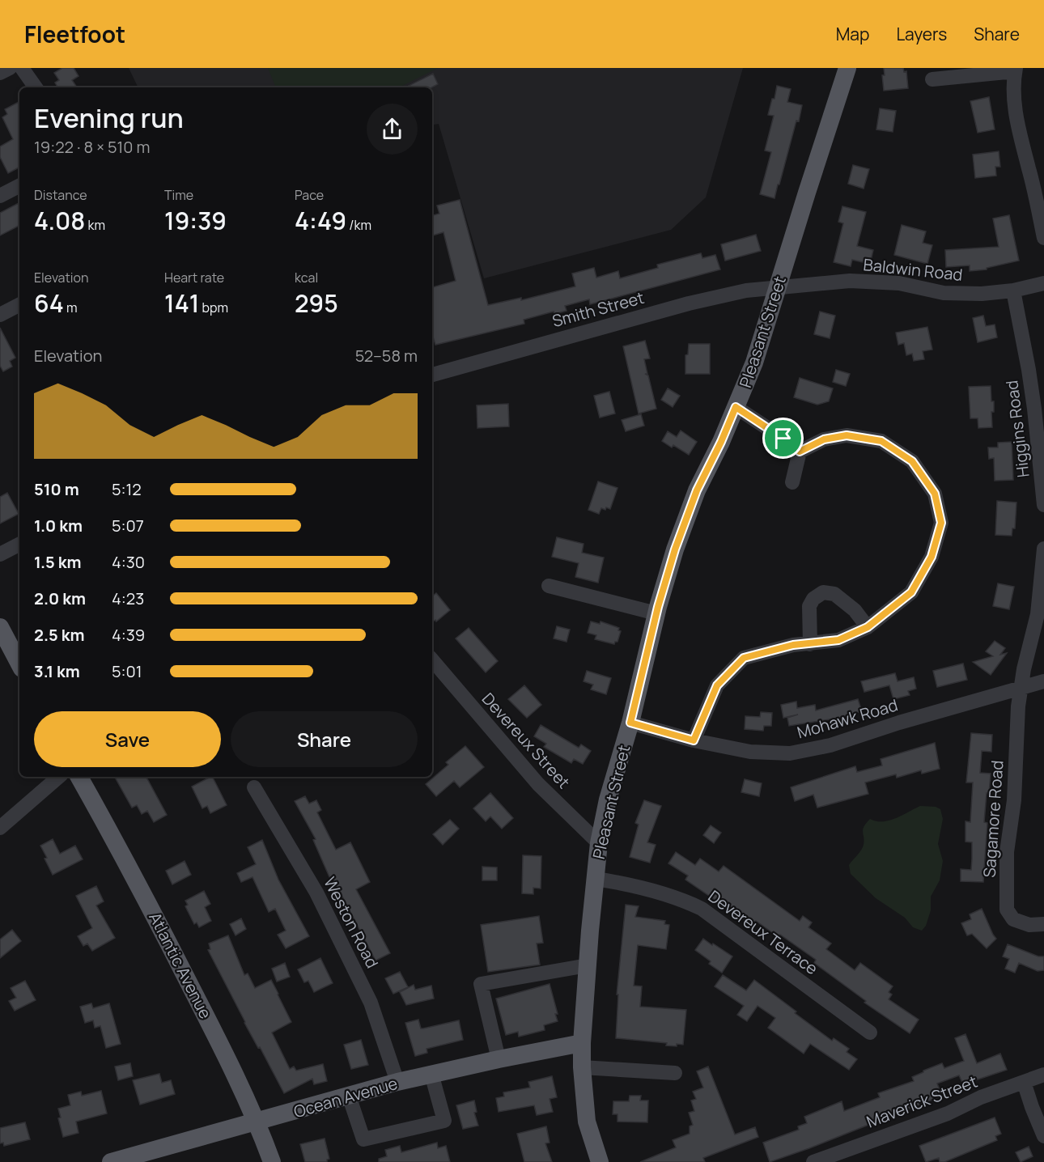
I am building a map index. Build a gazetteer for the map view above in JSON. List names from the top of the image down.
{
  "streets": {
    "main road": ["Pleasant Street", "Atlantic Avenue", "Ocean Avenue"],
    "street": [
      "Baldwin Road",
      "Smith Street",
      "Higgins Road",
      "Mohawk Road",
      "Devereux Street",
      "Sagamore Road",
      "Weston Road",
      "Devereux Terrace",
      "Maverick Street"
    ]
  },
  "crossings": [
    ["Baldwin Road", "Smith Street"],
    ["Baldwin Road", "Pleasant Street"],
    ["Baldwin Road", "Higgins Road"],
    ["Smith Street", "Pleasant Street"],
    ["Pleasant Street", "Mohawk Road"],
    ["Pleasant Street", "Devereux Street"],
    ["Pleasant Street", "Devereux Terrace"],
    ["Pleasant Street", "Ocean Avenue"],
    ["Mohawk Road", "Sagamore Road"],
    ["Weston Road", "Ocean Avenue"],
    ["Atlantic Avenue", "Ocean Avenue"]
  ],
  "page": {
    "header": "Fleetfoot",
    "nav": ["Map", "Layers", "Share"],
    "heading": ["Evening run", "19:22 · 8 × 510 m"],
    "stats": [
      ["Distance", "4.08 km"],
      ["Time", "19:39"],
      ["Pace", "4:49 /km"],
      ["Elevation", "64 m"],
      ["Heart rate", "141 bpm"],
      ["kcal", "295"]
    ],
    "chart": ["Elevation", "52–58 m"],
    "list": [
      {
        "name": "510 m",
        "note": "5:12"
      },
      {
        "name": "1.0 km",
        "note": "5:07"
      },
      {
        "name": "1.5 km",
        "note": "4:30"
      },
      {
        "name": "2.0 km",
        "note": "4:23"
      },
      {
        "name": "2.5 km",
        "note": "4:39"
      },
      {
        "name": "3.1 km",
        "note": "5:01"
      }
    ],
    "buttons": ["Save", "Share"]
  }
}
